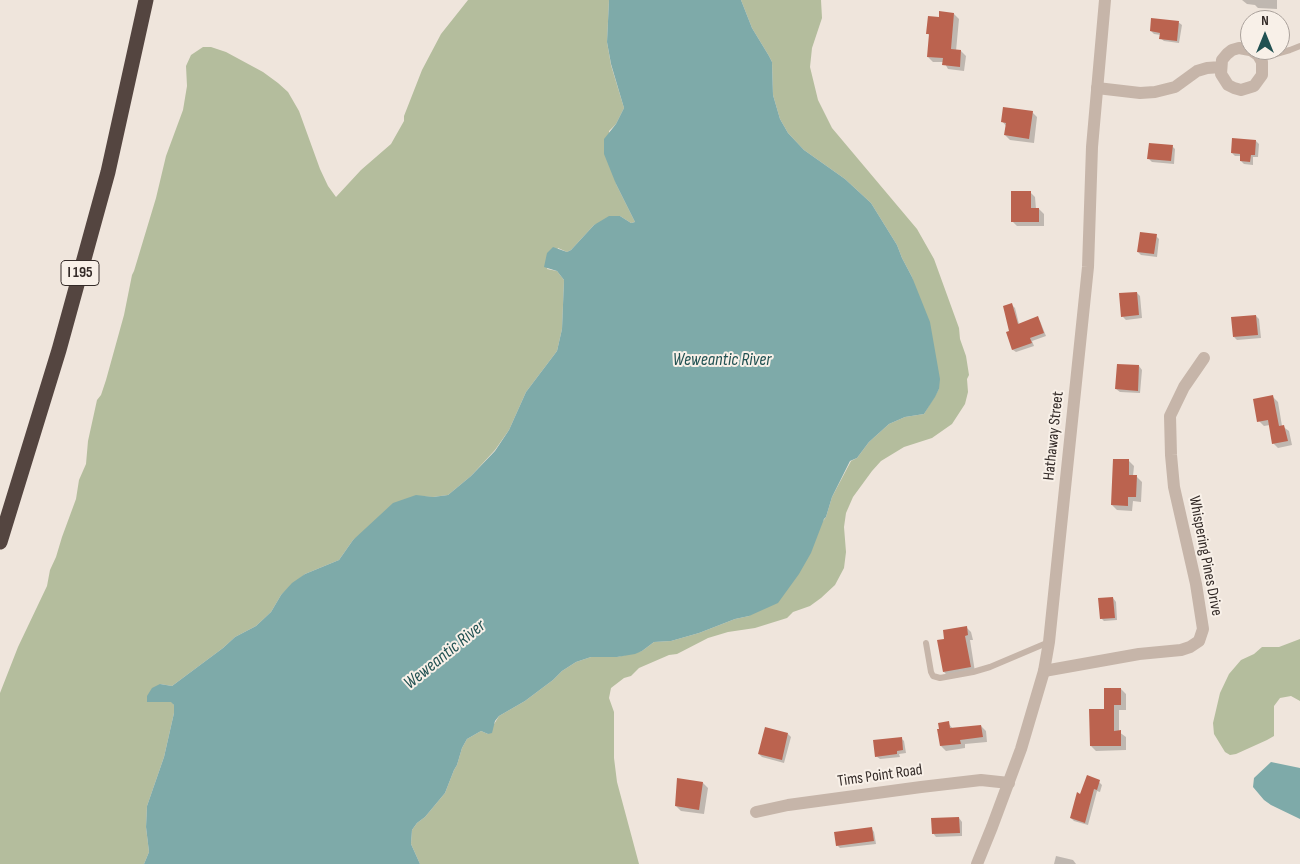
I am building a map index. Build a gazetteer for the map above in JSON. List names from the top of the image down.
{
  "streets": {
    "highway": ["I 195"],
    "street": ["Hathaway Street", "Whispering Pines Drive", "Tims Point Road"]
  },
  "crossings": [
    ["Hathaway Street", "Whispering Pines Drive"],
    ["Hathaway Street", "Tims Point Road"]
  ],
  "water": ["Weweantic River"],
  "north": "top"
}
